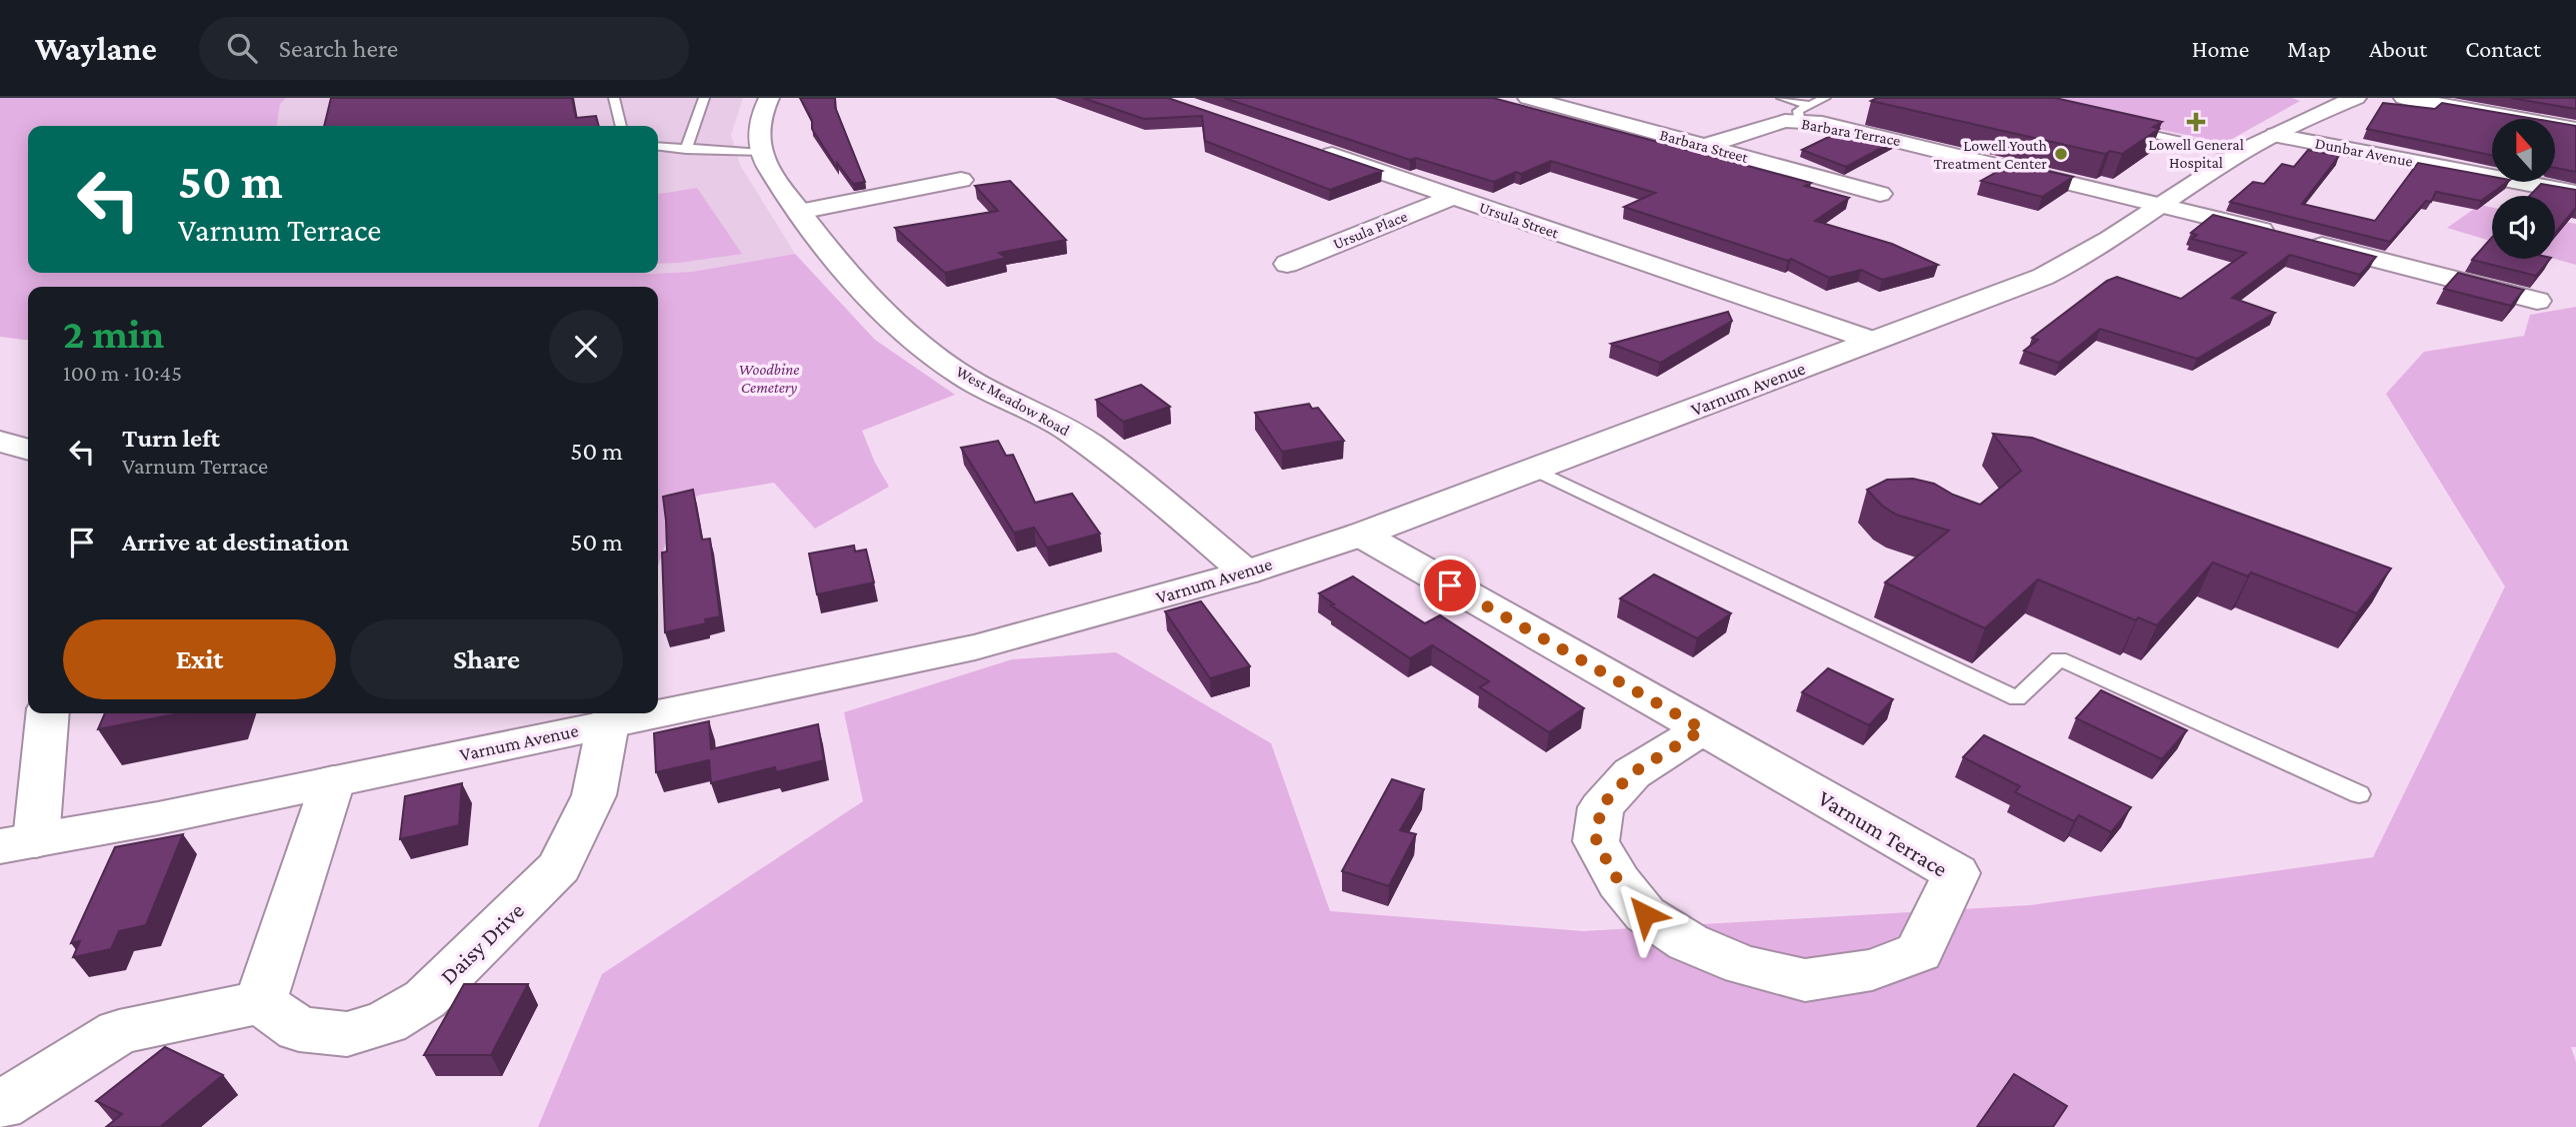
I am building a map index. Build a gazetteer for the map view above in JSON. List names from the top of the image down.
{
  "streets": {
    "street": [
      "Barbara Terrace",
      "Barbara Street",
      "Dunbar Avenue",
      "Ursula Street",
      "Ursula Place",
      "Varnum Avenue",
      "West Meadow Road",
      "Varnum Terrace",
      "Daisy Drive"
    ]
  },
  "crossings": [
    ["Barbara Terrace", "Barbara Street"],
    ["Barbara Terrace", "Varnum Avenue"],
    ["Dunbar Avenue", "Varnum Avenue"],
    ["Ursula Street", "Ursula Place"],
    ["Ursula Street", "Varnum Avenue"],
    ["Varnum Avenue", "West Meadow Road"],
    ["Varnum Avenue", "Varnum Terrace"],
    ["Varnum Avenue", "Daisy Drive"]
  ],
  "parks": ["Woodbine Cemetery"],
  "places": {
    "health": ["Lowell General Hospital"],
    "other": ["Lowell Youth Treatment Center"]
  },
  "north": "top",
  "page": {
    "header": "Waylane",
    "search": "Search here",
    "nav": [
      "Home",
      "Map",
      "About",
      "Contact"
    ],
    "turn": ["50 m", "Varnum Terrace"],
    "heading": ["2 min", "100 m · 10:45"],
    "list": [
      {
        "name": "Turn left",
        "note": "Varnum Terrace",
        "value": "50 m"
      },
      {
        "name": "Arrive at destination",
        "value": "50 m"
      }
    ],
    "buttons": ["Exit", "Share"]
  }
}
